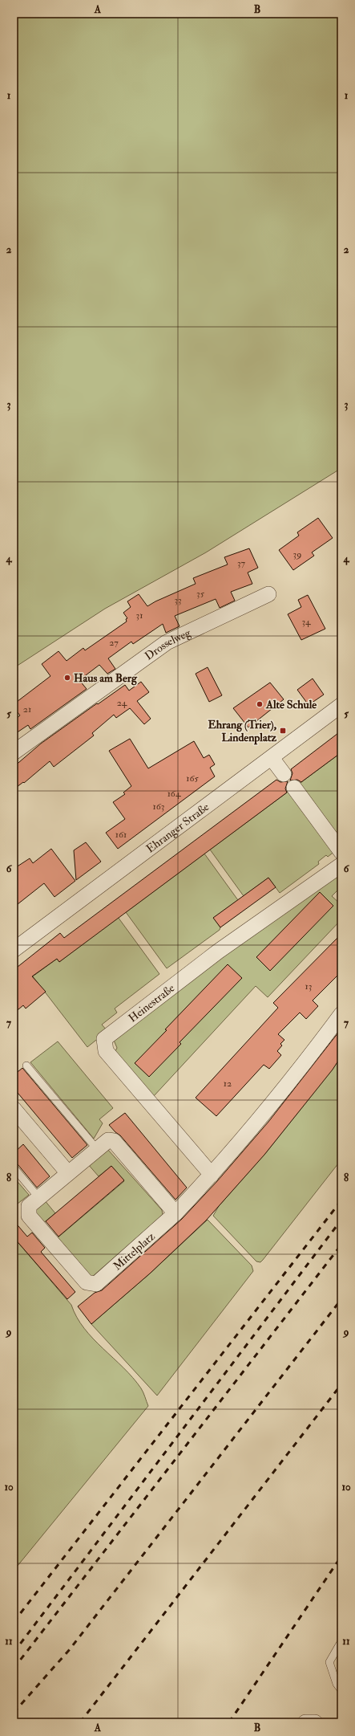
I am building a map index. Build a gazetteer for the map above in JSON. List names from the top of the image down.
{
  "streets": {
    "street": [
      "Drosselweg",
      "Ehranger Straße",
      "Heinestraße",
      "Mittelplatz"
    ]
  },
  "places": {
    "other": ["Haus am Berg", "Alte Schule"],
    "transit": ["Ehrang (Trier), Lindenplatz"]
  },
  "house_numbers": [
    "39",
    "37",
    "35",
    "33",
    "31",
    "34",
    "27",
    "24",
    "21",
    "165",
    "164",
    "163",
    "161",
    "13",
    "12"
  ],
  "grid": {
    "columns": ["A", "B"],
    "rows": [
      "1",
      "2",
      "3",
      "4",
      "5",
      "6",
      "7",
      "8",
      "9",
      "10",
      "11"
    ]
  }
}
